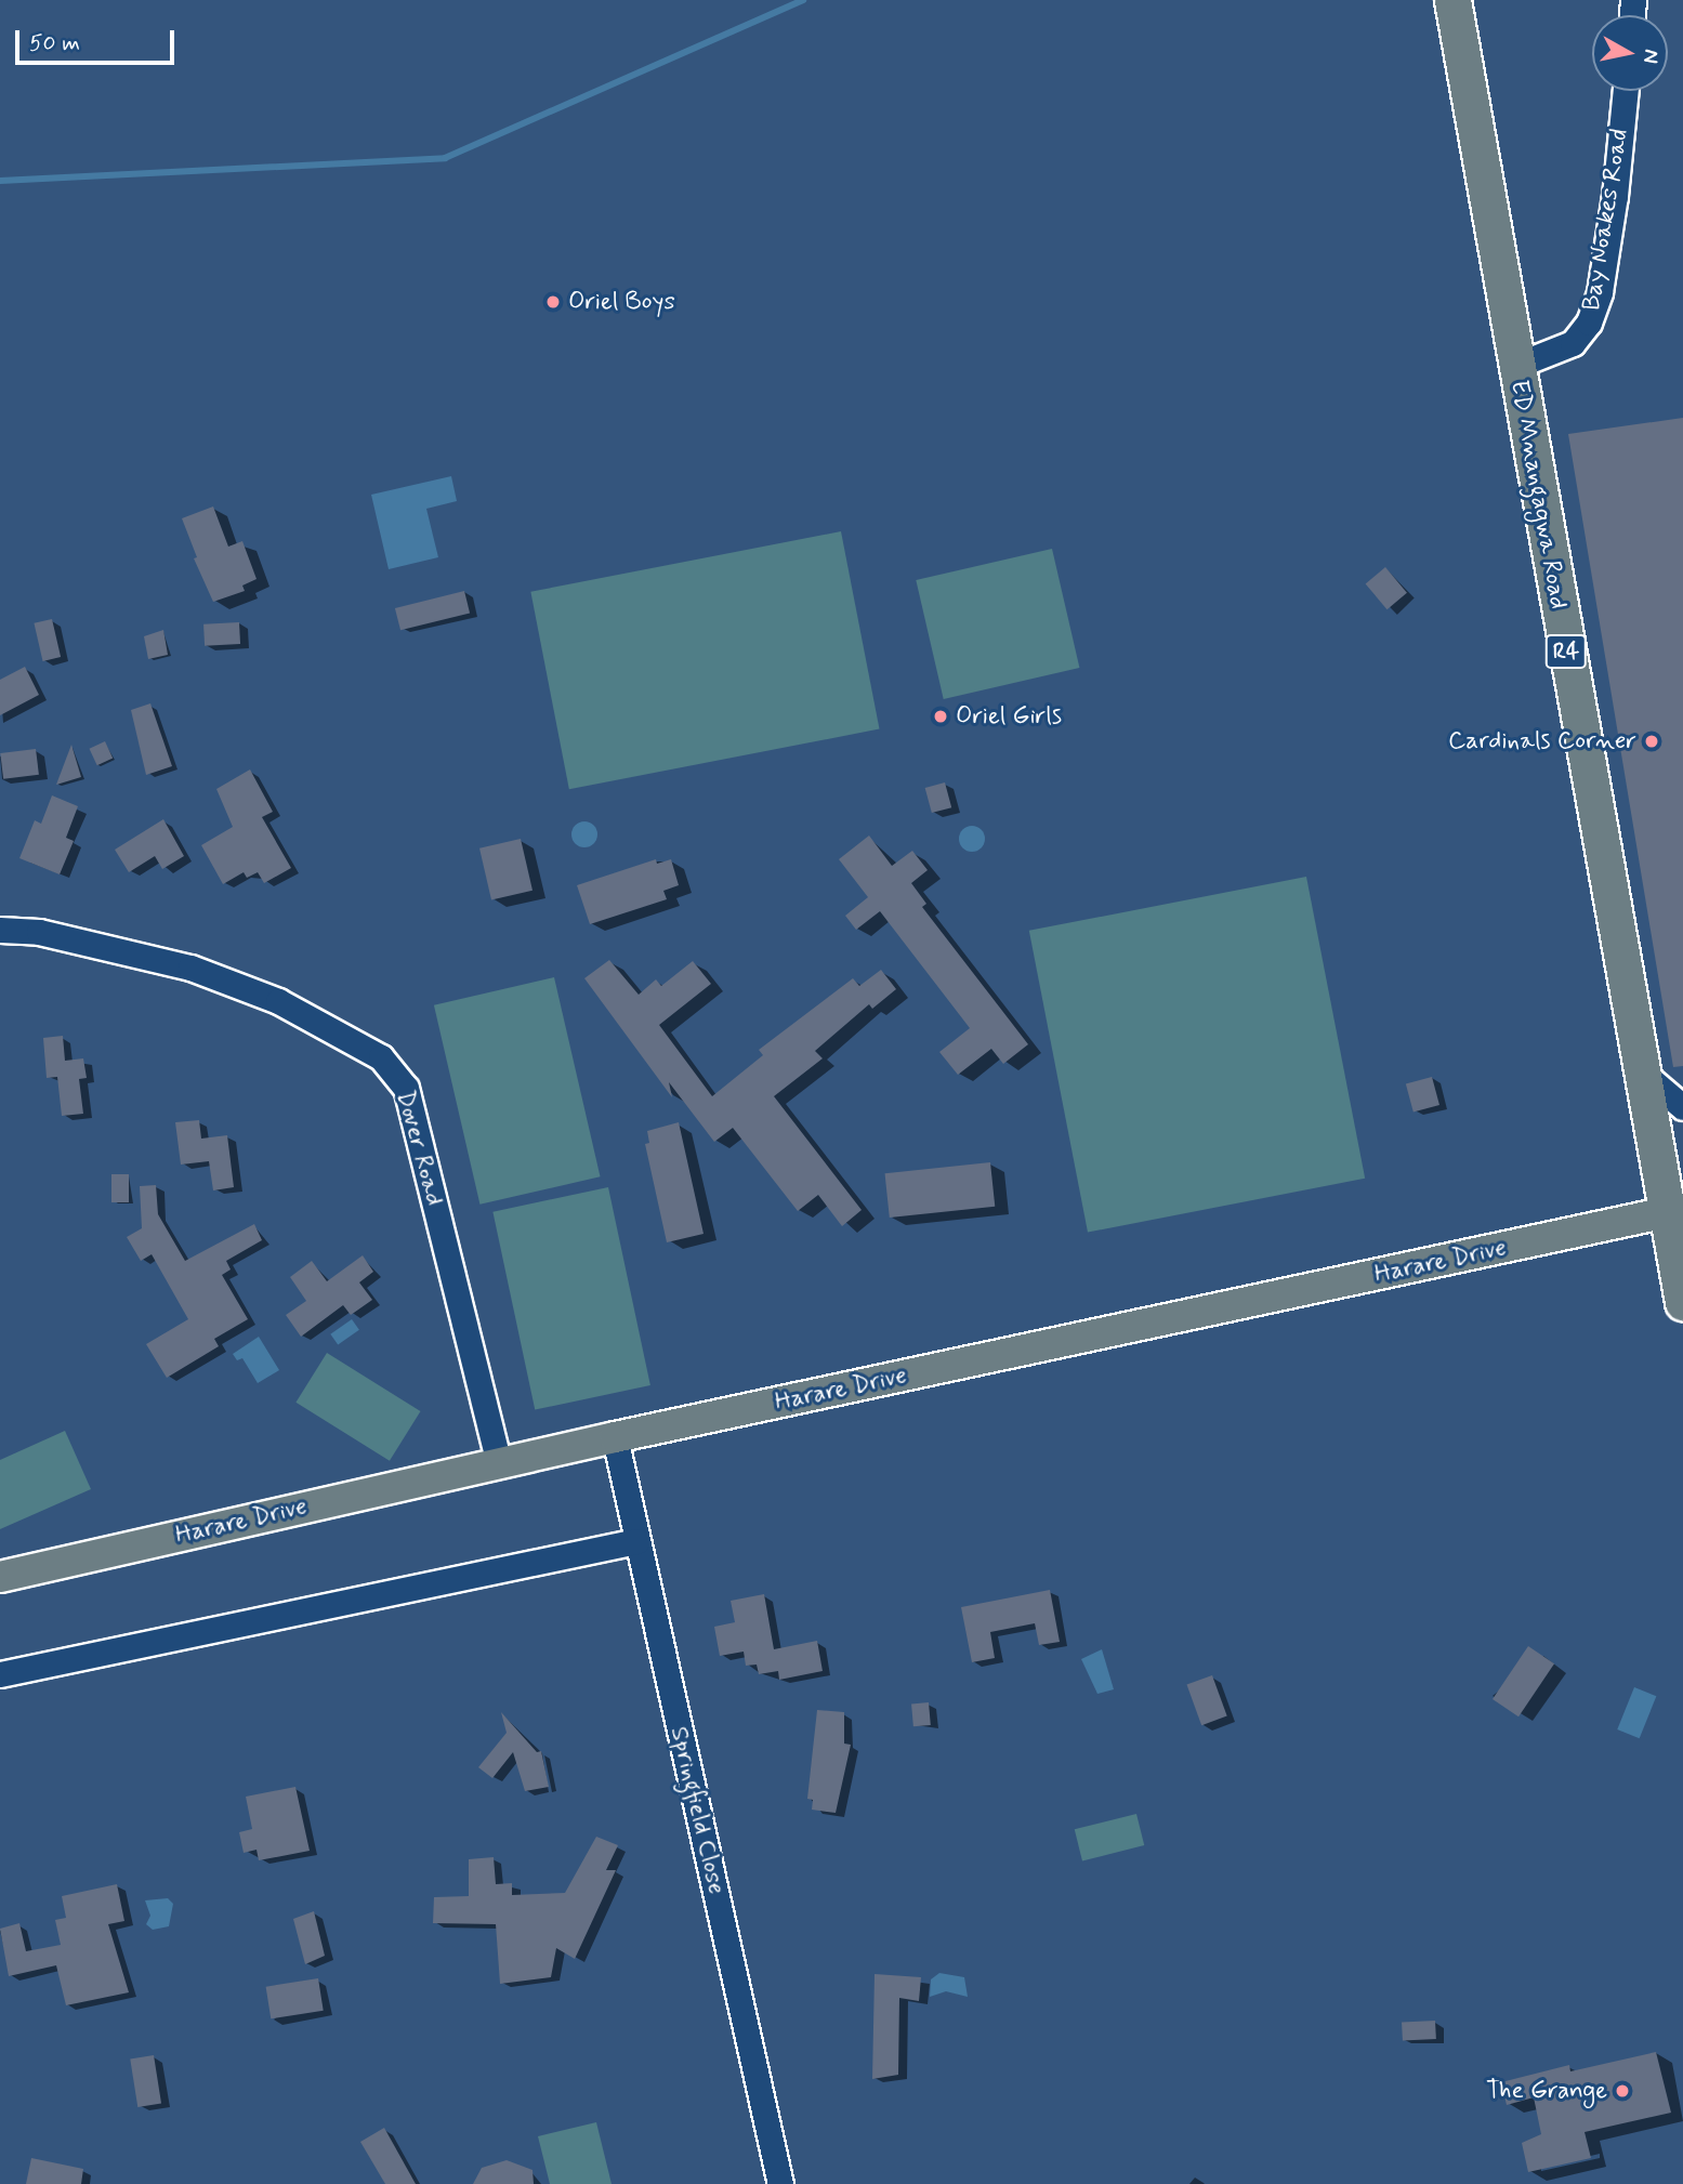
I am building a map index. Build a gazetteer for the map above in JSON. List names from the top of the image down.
{
  "streets": {
    "highway": ["ED Mnangagwa Road", "R4"],
    "main road": ["Harare Drive"],
    "street": ["Bay Noakes Road", "Dover Road", "Springfield Close"]
  },
  "crossings": [
    ["Bay Noakes Road", "ED Mnangagwa Road"],
    ["ED Mnangagwa Road", "Harare Drive"],
    ["Dover Road", "Harare Drive"],
    ["Harare Drive", "Springfield Close"]
  ],
  "places": [
    "Oriel Boys",
    "Oriel Girls",
    "Cardinals Corner",
    "The Grange"
  ],
  "scale_bar": "50 m",
  "north": "right"
}
